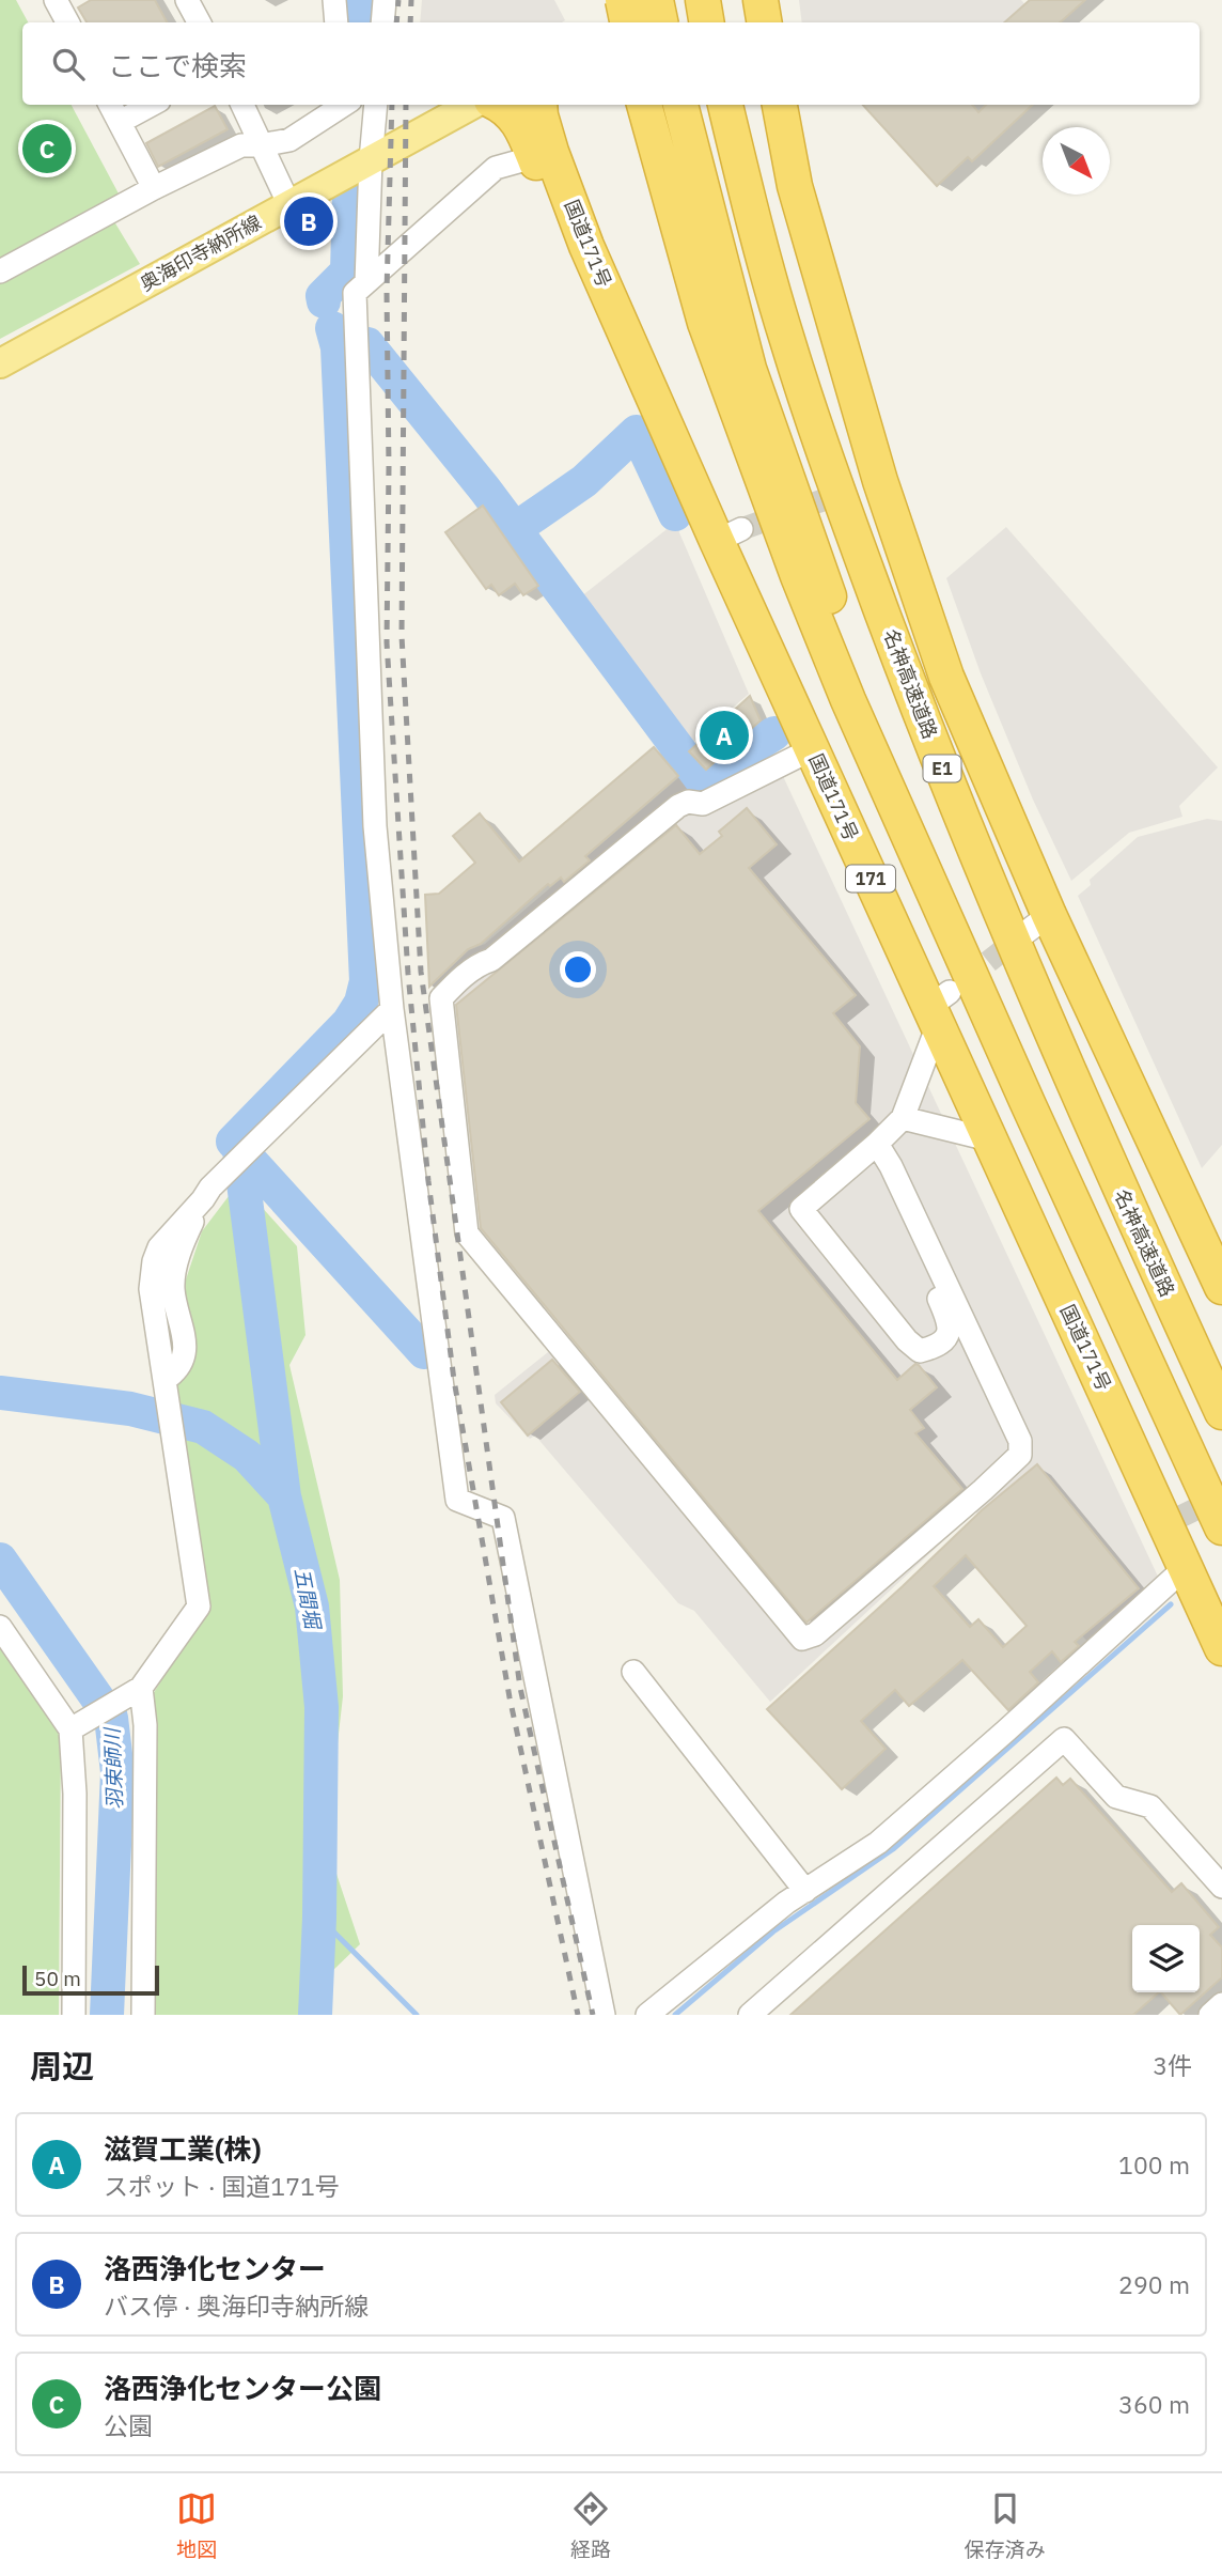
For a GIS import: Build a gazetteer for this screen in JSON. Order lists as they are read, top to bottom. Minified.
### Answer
{"streets":{"highway":["国道171号","名神高速道路","E1","171"],"main road":["奥海印寺納所線"]},"water":["五間堀","羽束師川"],"scale_bar":"50 m","north":"bottom right","page":{"search":"ここで検索","pins":["C","B","A"],"scale":"50 m","heading":["周辺","3件"],"list":[{"mark":"A","name":"滋賀工業(株)","note":"スポット · 国道171号","value":"100 m"},{"mark":"B","name":"洛西浄化センター","note":"バス停 · 奥海印寺納所線","value":"290 m"},{"mark":"C","name":"洛西浄化センター公園","note":"公園","value":"360 m"}],"nav":["地図","経路","保存済み"]}}
